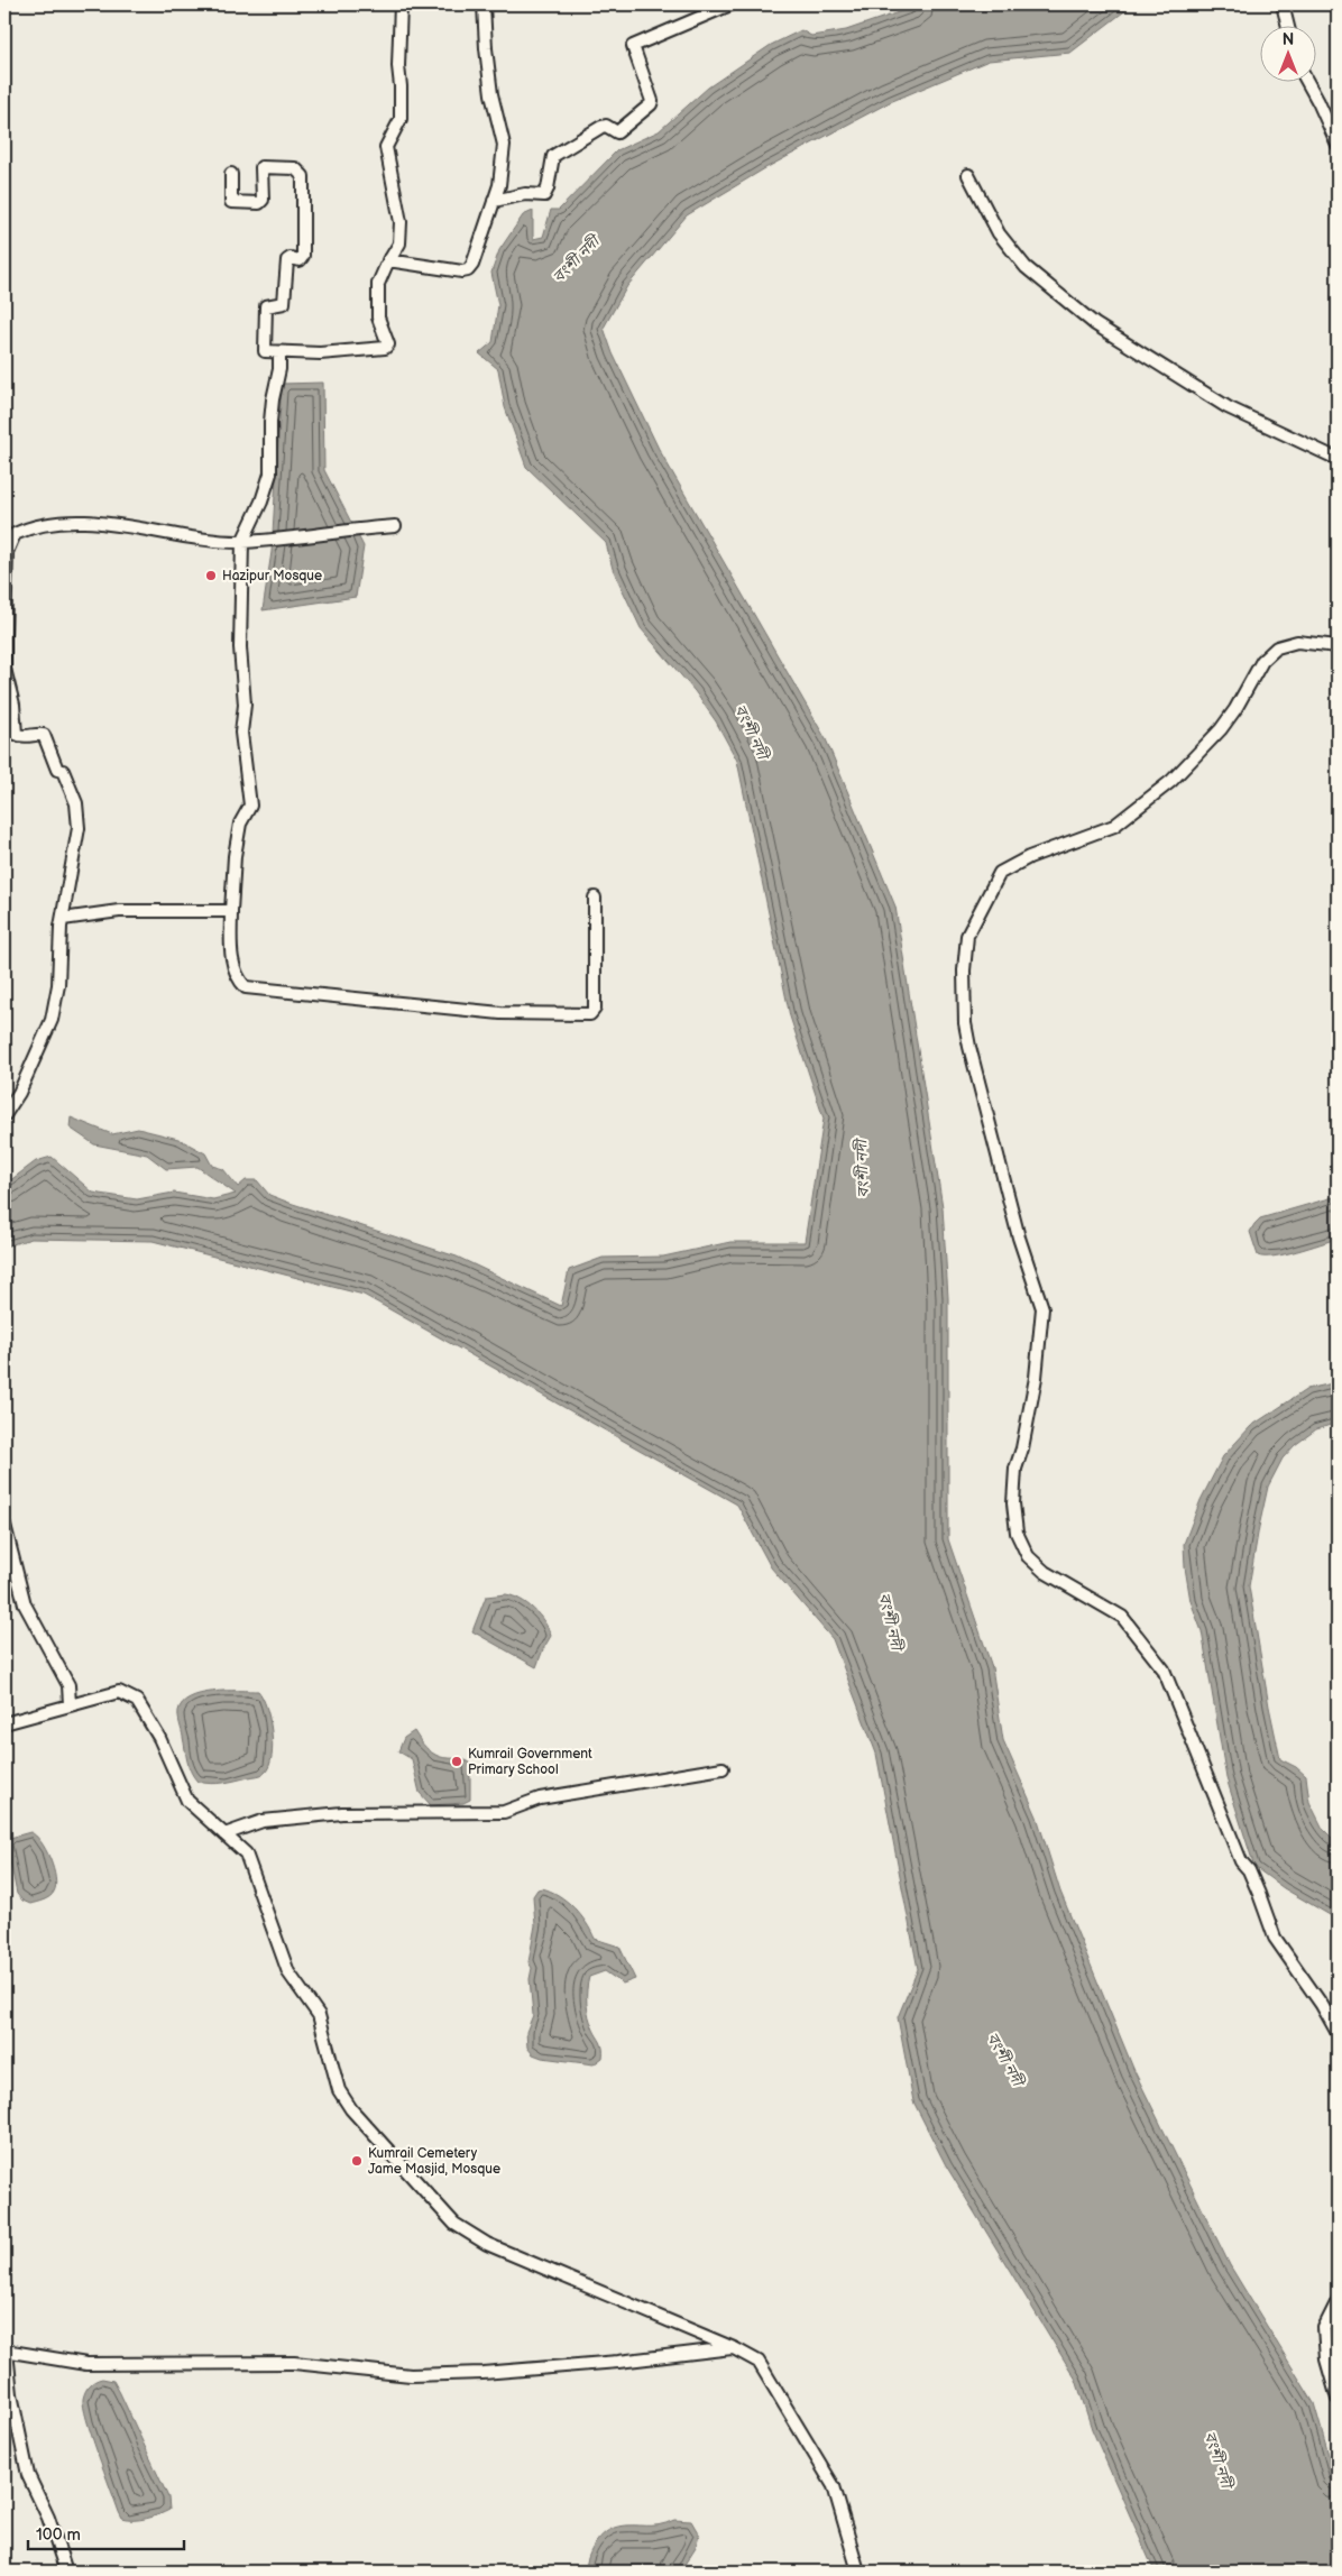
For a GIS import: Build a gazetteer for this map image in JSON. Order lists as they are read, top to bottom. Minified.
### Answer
{"water":["বংশী নদী"],"places":["Hazipur Mosque","Kumrail Government Primary School","Kumrail Cemetery Jame Masjid, Mosque"],"scale_bar":"100 m","north":"top"}
